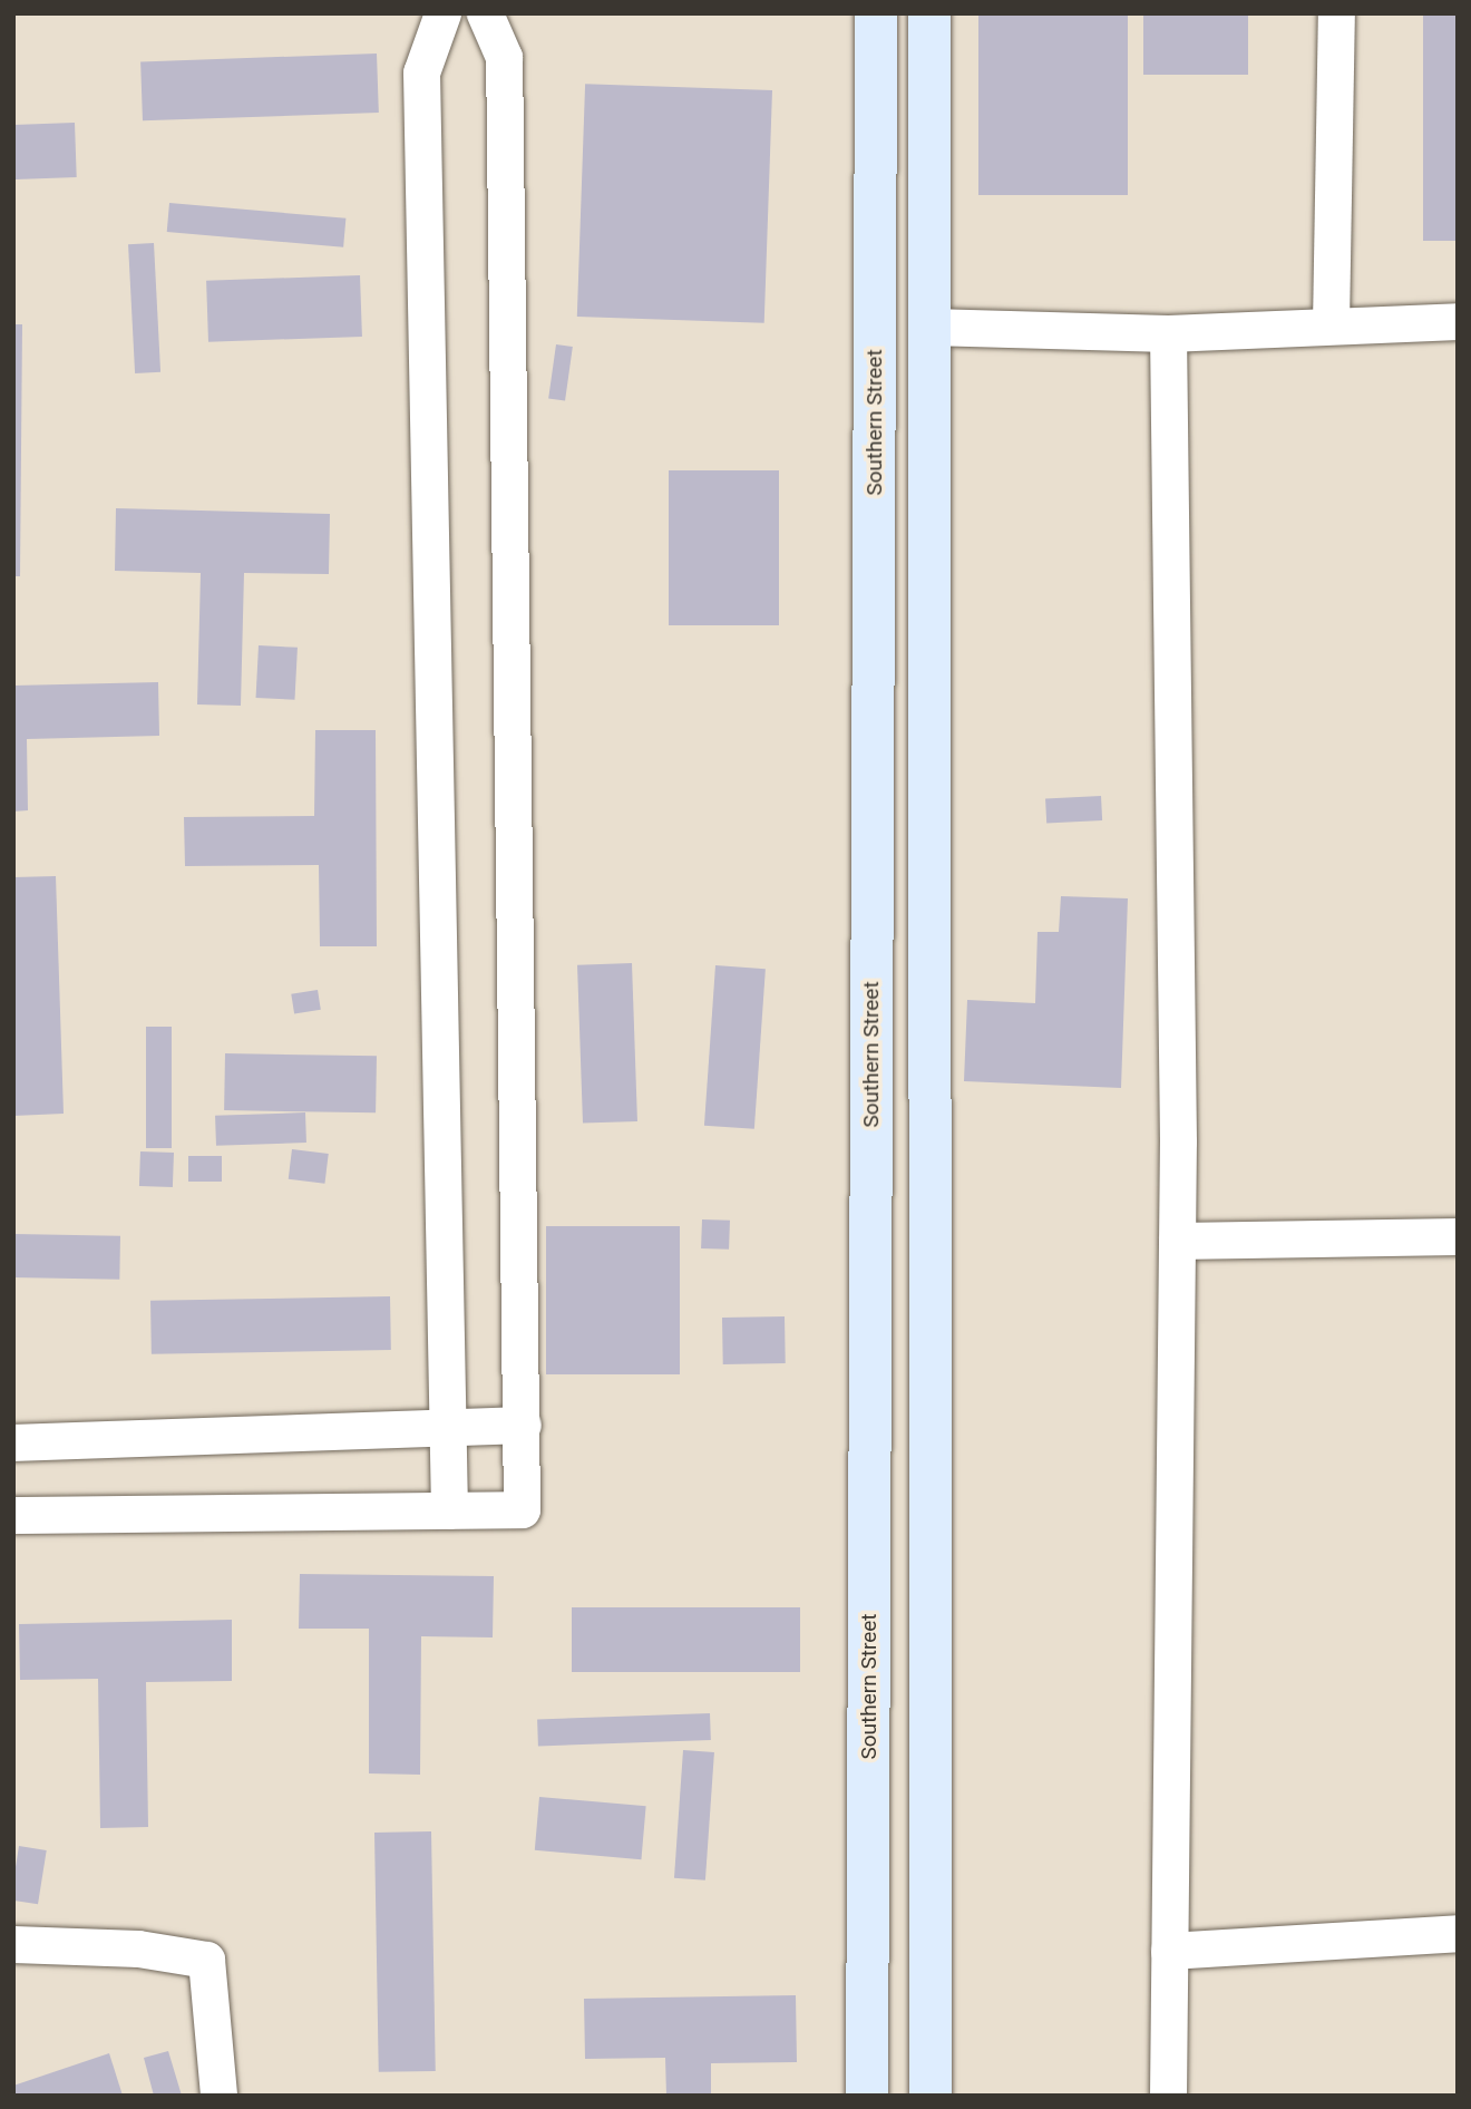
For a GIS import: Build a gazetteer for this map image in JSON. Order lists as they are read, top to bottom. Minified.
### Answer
{"streets":{"main road":["Southern Street"]}}
